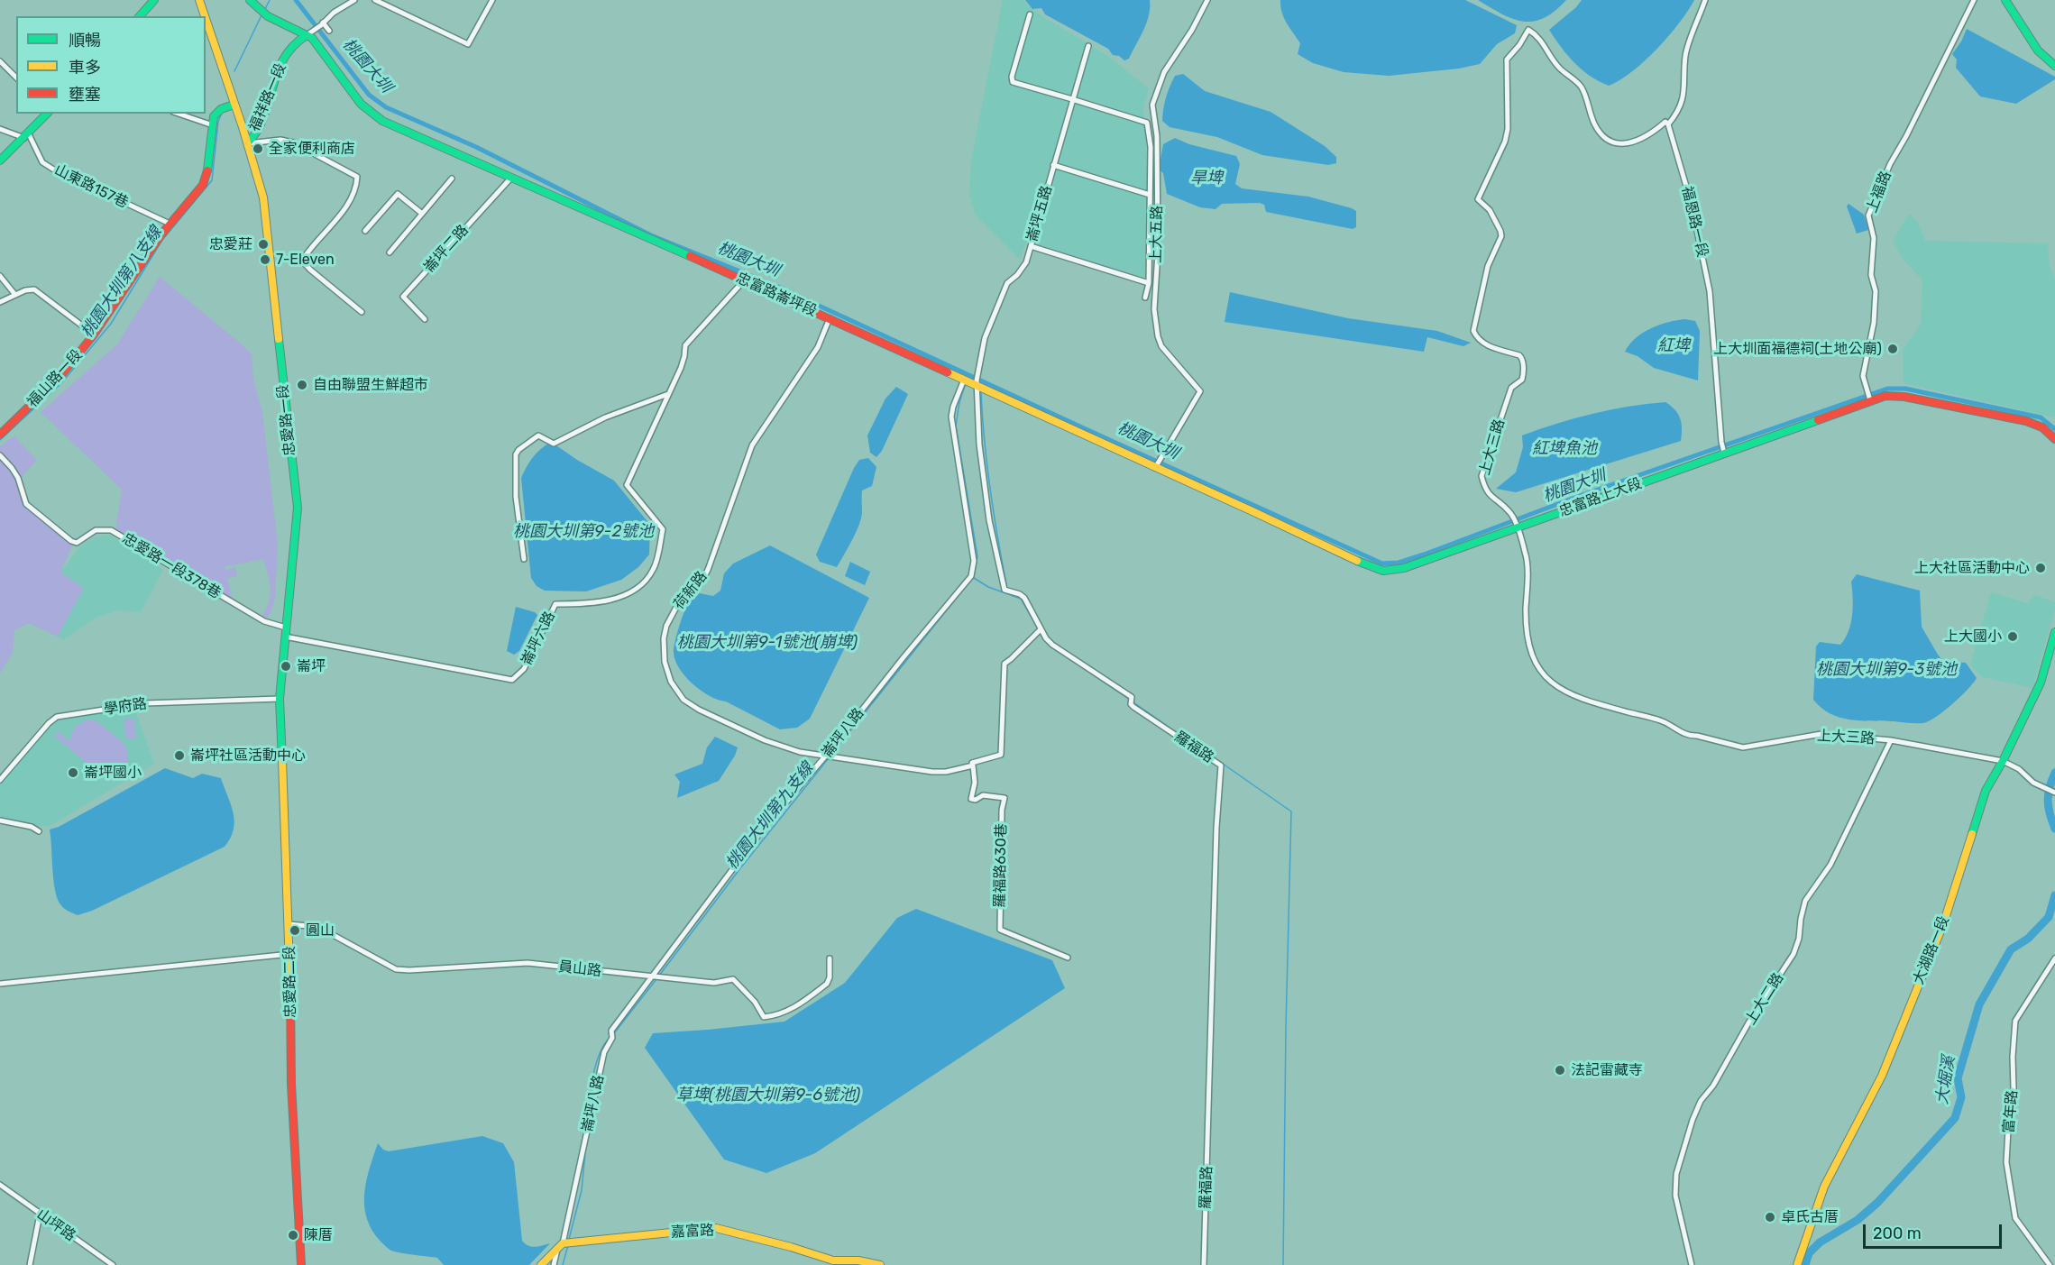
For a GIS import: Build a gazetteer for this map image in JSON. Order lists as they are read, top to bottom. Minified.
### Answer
{"streets":{"street":["福祥路一段","山東路157巷","上福路","崙坪五路","福恩路一段","上大五路","崙坪二路","忠富路崙坪段","福山路一段","忠愛路一段","上大三路","忠富路上大段","忠愛路一段378巷","荷新路","崙坪六路","學府路","崙坪八路","羅福路","羅福路630巷","大湖路一段","員山路","忠愛路二段","上大二路","富年路","山坪路","嘉富路"]},"crossings":[["福祥路一段","忠富路崙坪段"],["福祥路一段","忠愛路一段"],["山東路157巷","福山路一段"],["上福路","忠富路上大段"],["崙坪五路","忠富路崙坪段"],["崙坪五路","羅福路"],["福恩路一段","上大三路"],["福恩路一段","忠富路上大段"],["上大五路","忠富路崙坪段"],["上大五路","忠富路上大段"],["崙坪二路","忠富路崙坪段"],["忠富路崙坪段","忠富路上大段"],["忠富路崙坪段","荷新路"],["忠富路崙坪段","崙坪六路"],["忠富路崙坪段","崙坪八路"],["忠富路崙坪段","羅福路"],["忠愛路一段","忠愛路一段378巷"],["忠愛路一段","崙坪六路"],["忠愛路一段","學府路"],["忠愛路一段","忠愛路二段"],["上大三路","忠富路上大段"],["上大三路","大湖路一段"],["上大三路","上大二路"],["荷新路","崙坪八路"],["荷新路","羅福路"],["荷新路","羅福路630巷"],["學府路","忠愛路二段"],["崙坪八路","員山路"],["崙坪八路","嘉富路"],["員山路","忠愛路二段"]],"water":["桃園大圳","旱埤","桃園大圳第八支線","紅埤","紅埤魚池","桃園大圳第9-2號池","桃園大圳第9-1號池(崩埤)","桃園大圳第9-3號池","桃園大圳第九支線","大堀溪","草埤(桃園大圳第9-6號池)"],"places":["全家便利商店","忠愛莊","7-Eleven","上大圳面福德祠(土地公廟)","自由聯盟生鮮超市","上大社區活動中心","上大國小","崙坪","崙坪社區活動中心","崙坪國小","圓山","法記雷藏寺","卓氏古厝","陳厝"],"legend":["順暢","車多","壅塞"],"scale_bar":"200 m"}
